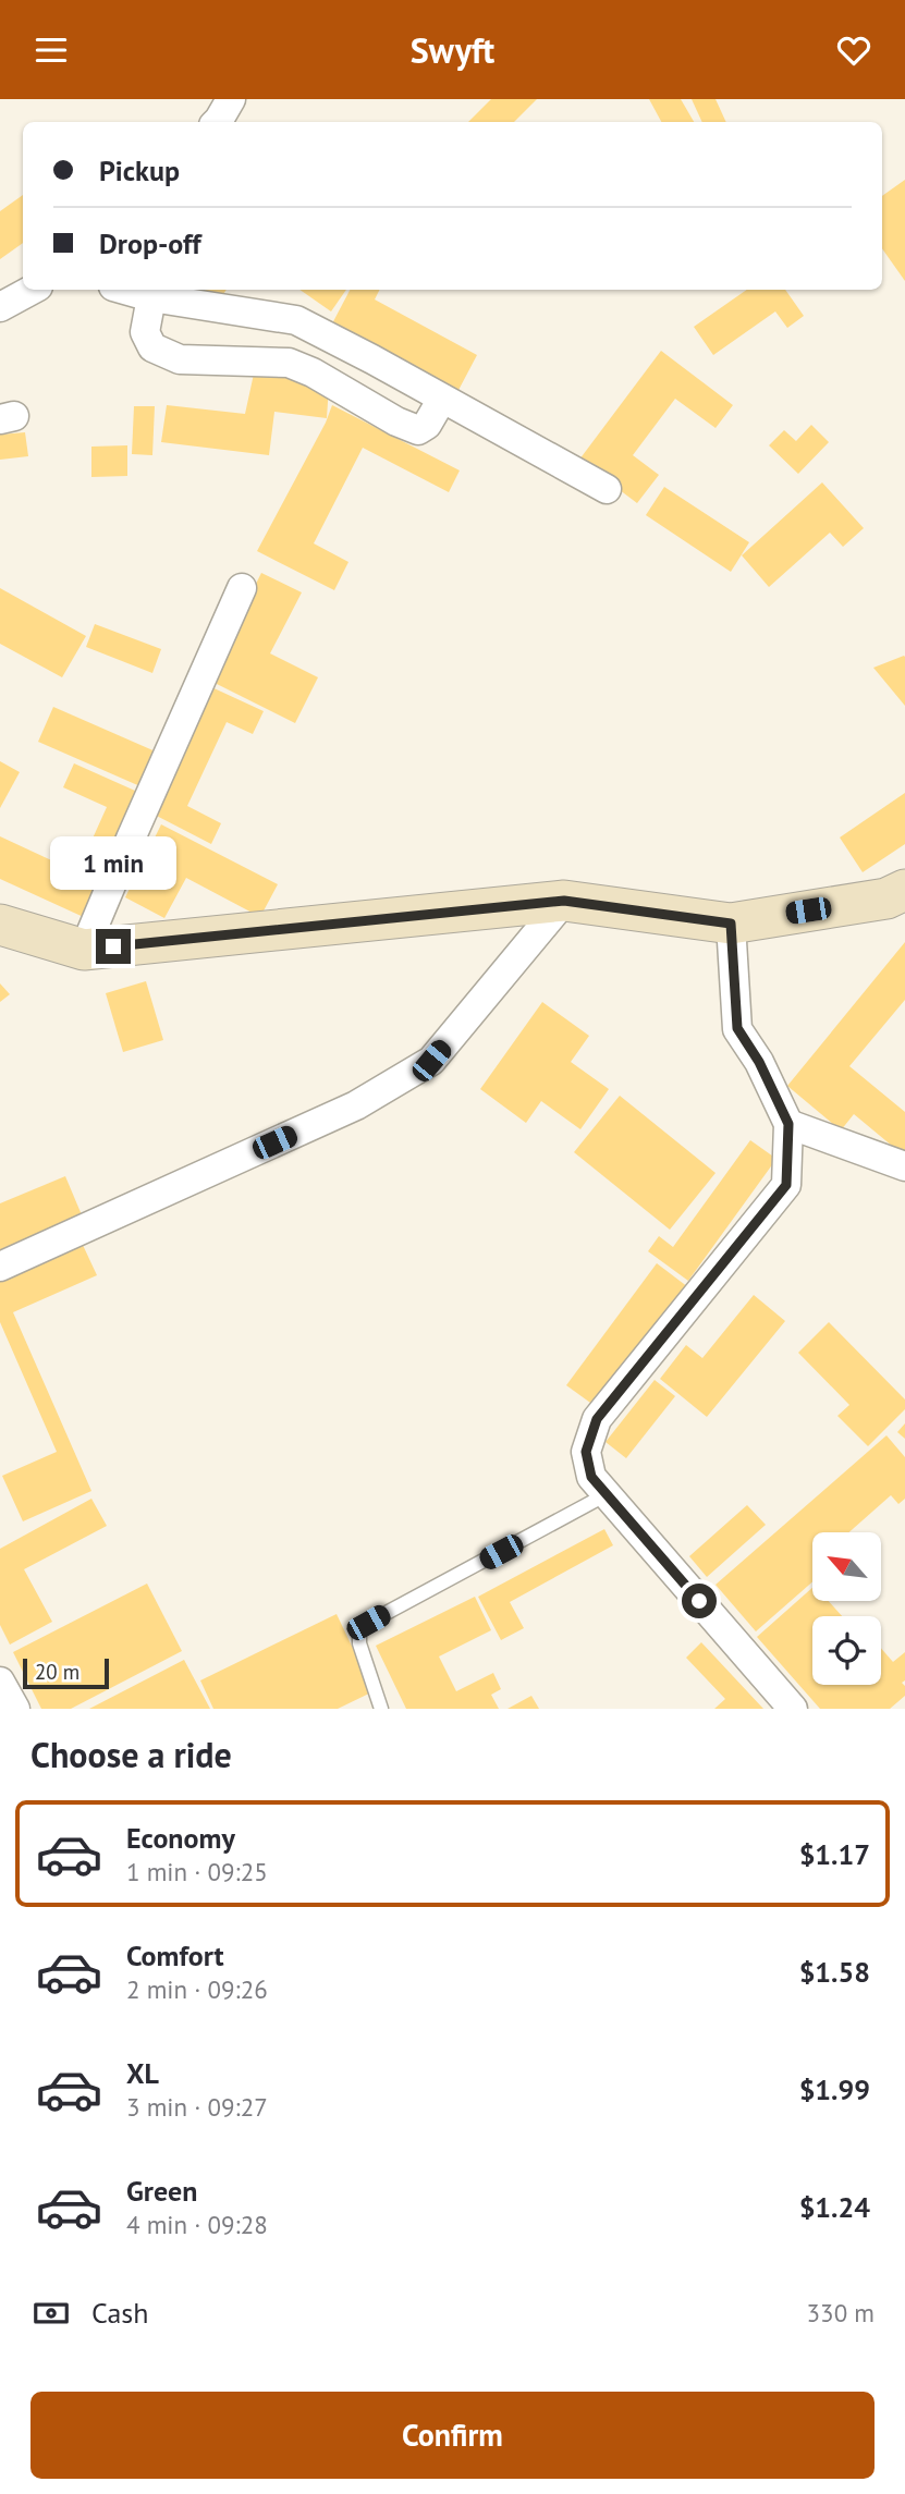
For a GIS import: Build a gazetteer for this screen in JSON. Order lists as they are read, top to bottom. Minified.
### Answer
{"scale_bar":"20 m","north":"top left","page":{"header":"Swyft","banner":["Pickup","Drop-off"],"bubble":"1 min","scale":"20 m","heading":"Choose a ride","list":[{"name":"Economy","note":"1 min · 09:25","value":"$1.17"},{"name":"Comfort","note":"2 min · 09:26","value":"$1.58"},{"name":"XL","note":"3 min · 09:27","value":"$1.99"},{"name":"Green","note":"4 min · 09:28","value":"$1.24"}],"pay":["Cash","330 m"],"buttons":"Confirm"}}
